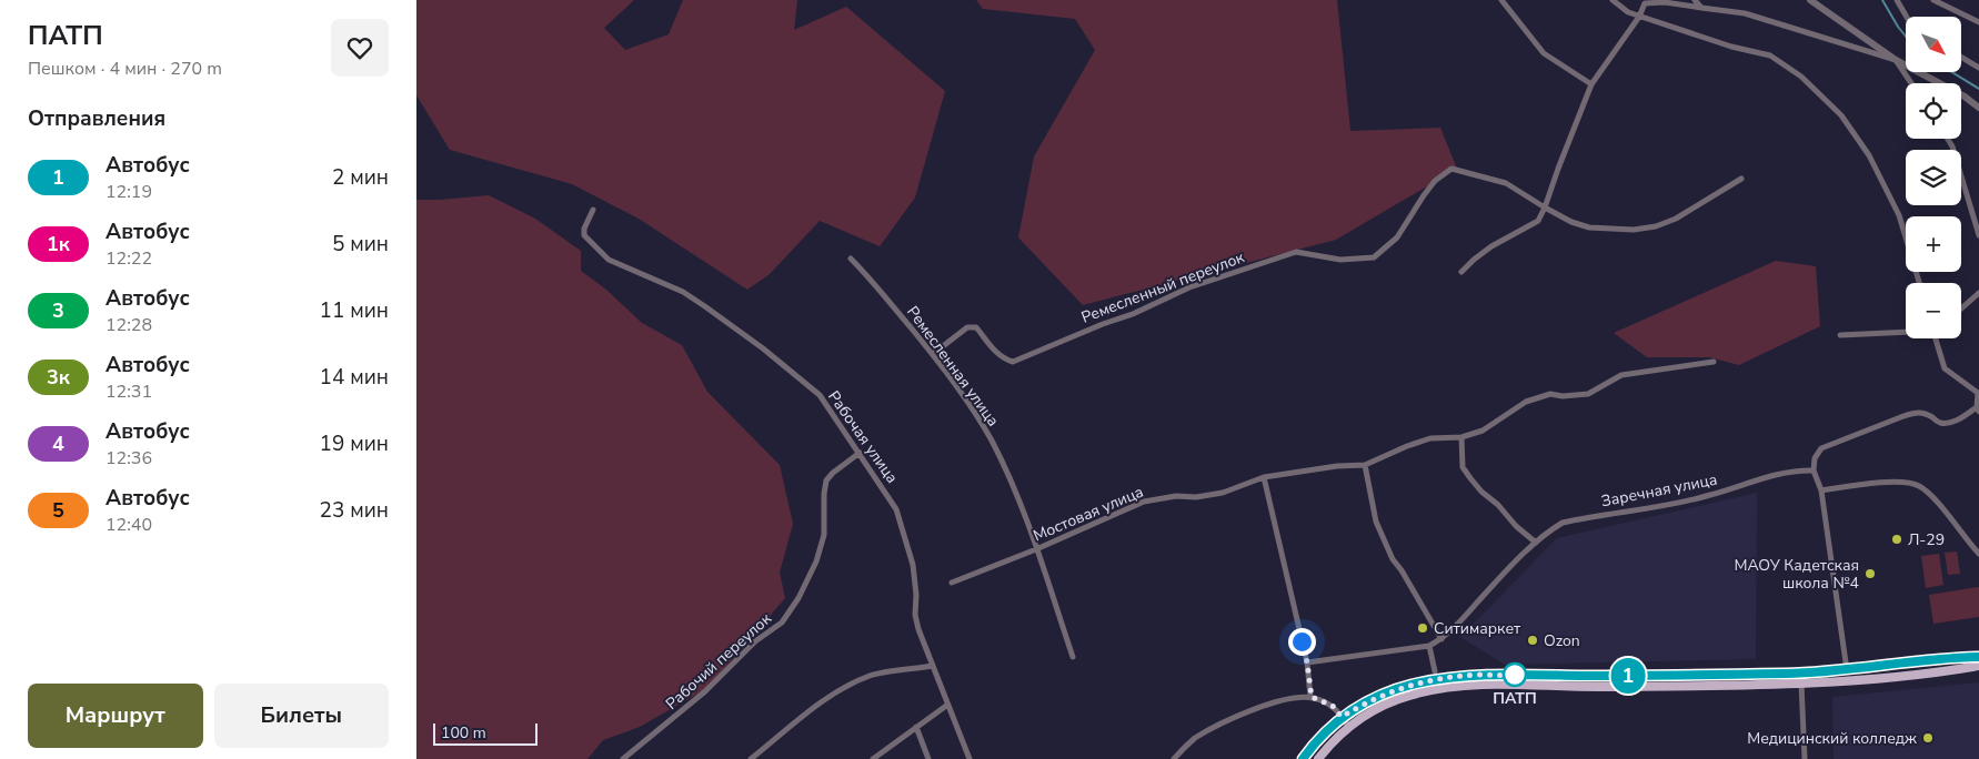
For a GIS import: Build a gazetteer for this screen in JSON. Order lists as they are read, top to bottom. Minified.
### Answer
{"streets":{"street":["Ремесленный переулок","Ремесленная улица","Рабочая улица","Заречная улица","Мостовая улица","Рабочий переулок"]},"crossings":[["Ремесленный переулок","Ремесленная улица"],["Ремесленная улица","Мостовая улица"],["Рабочая улица","Рабочий переулок"]],"places":["Л-29","МАОУ Кадетская школа №4","Ситимаркет","Ozon","ПАТП","Медицинский колледж"],"lines":["bus line 1"],"scale_bar":"100 m","north":"bottom right","page":{"heading":[["ПАТП","Пешком · 4 мин · 270 m"],"Отправления"],"on_map":"1","map_buttons":["+","−"],"list":[{"mark":"1","name":"Автобус","note":"12:19","value":"2 мин"},{"mark":"1к","name":"Автобус","note":"12:22","value":"5 мин"},{"mark":"3","name":"Автобус","note":"12:28","value":"11 мин"},{"mark":"3к","name":"Автобус","note":"12:31","value":"14 мин"},{"mark":"4","name":"Автобус","note":"12:36","value":"19 мин"},{"mark":"5","name":"Автобус","note":"12:40","value":"23 мин"}],"buttons":["Маршрут","Билеты"],"scale":"100 m"}}
